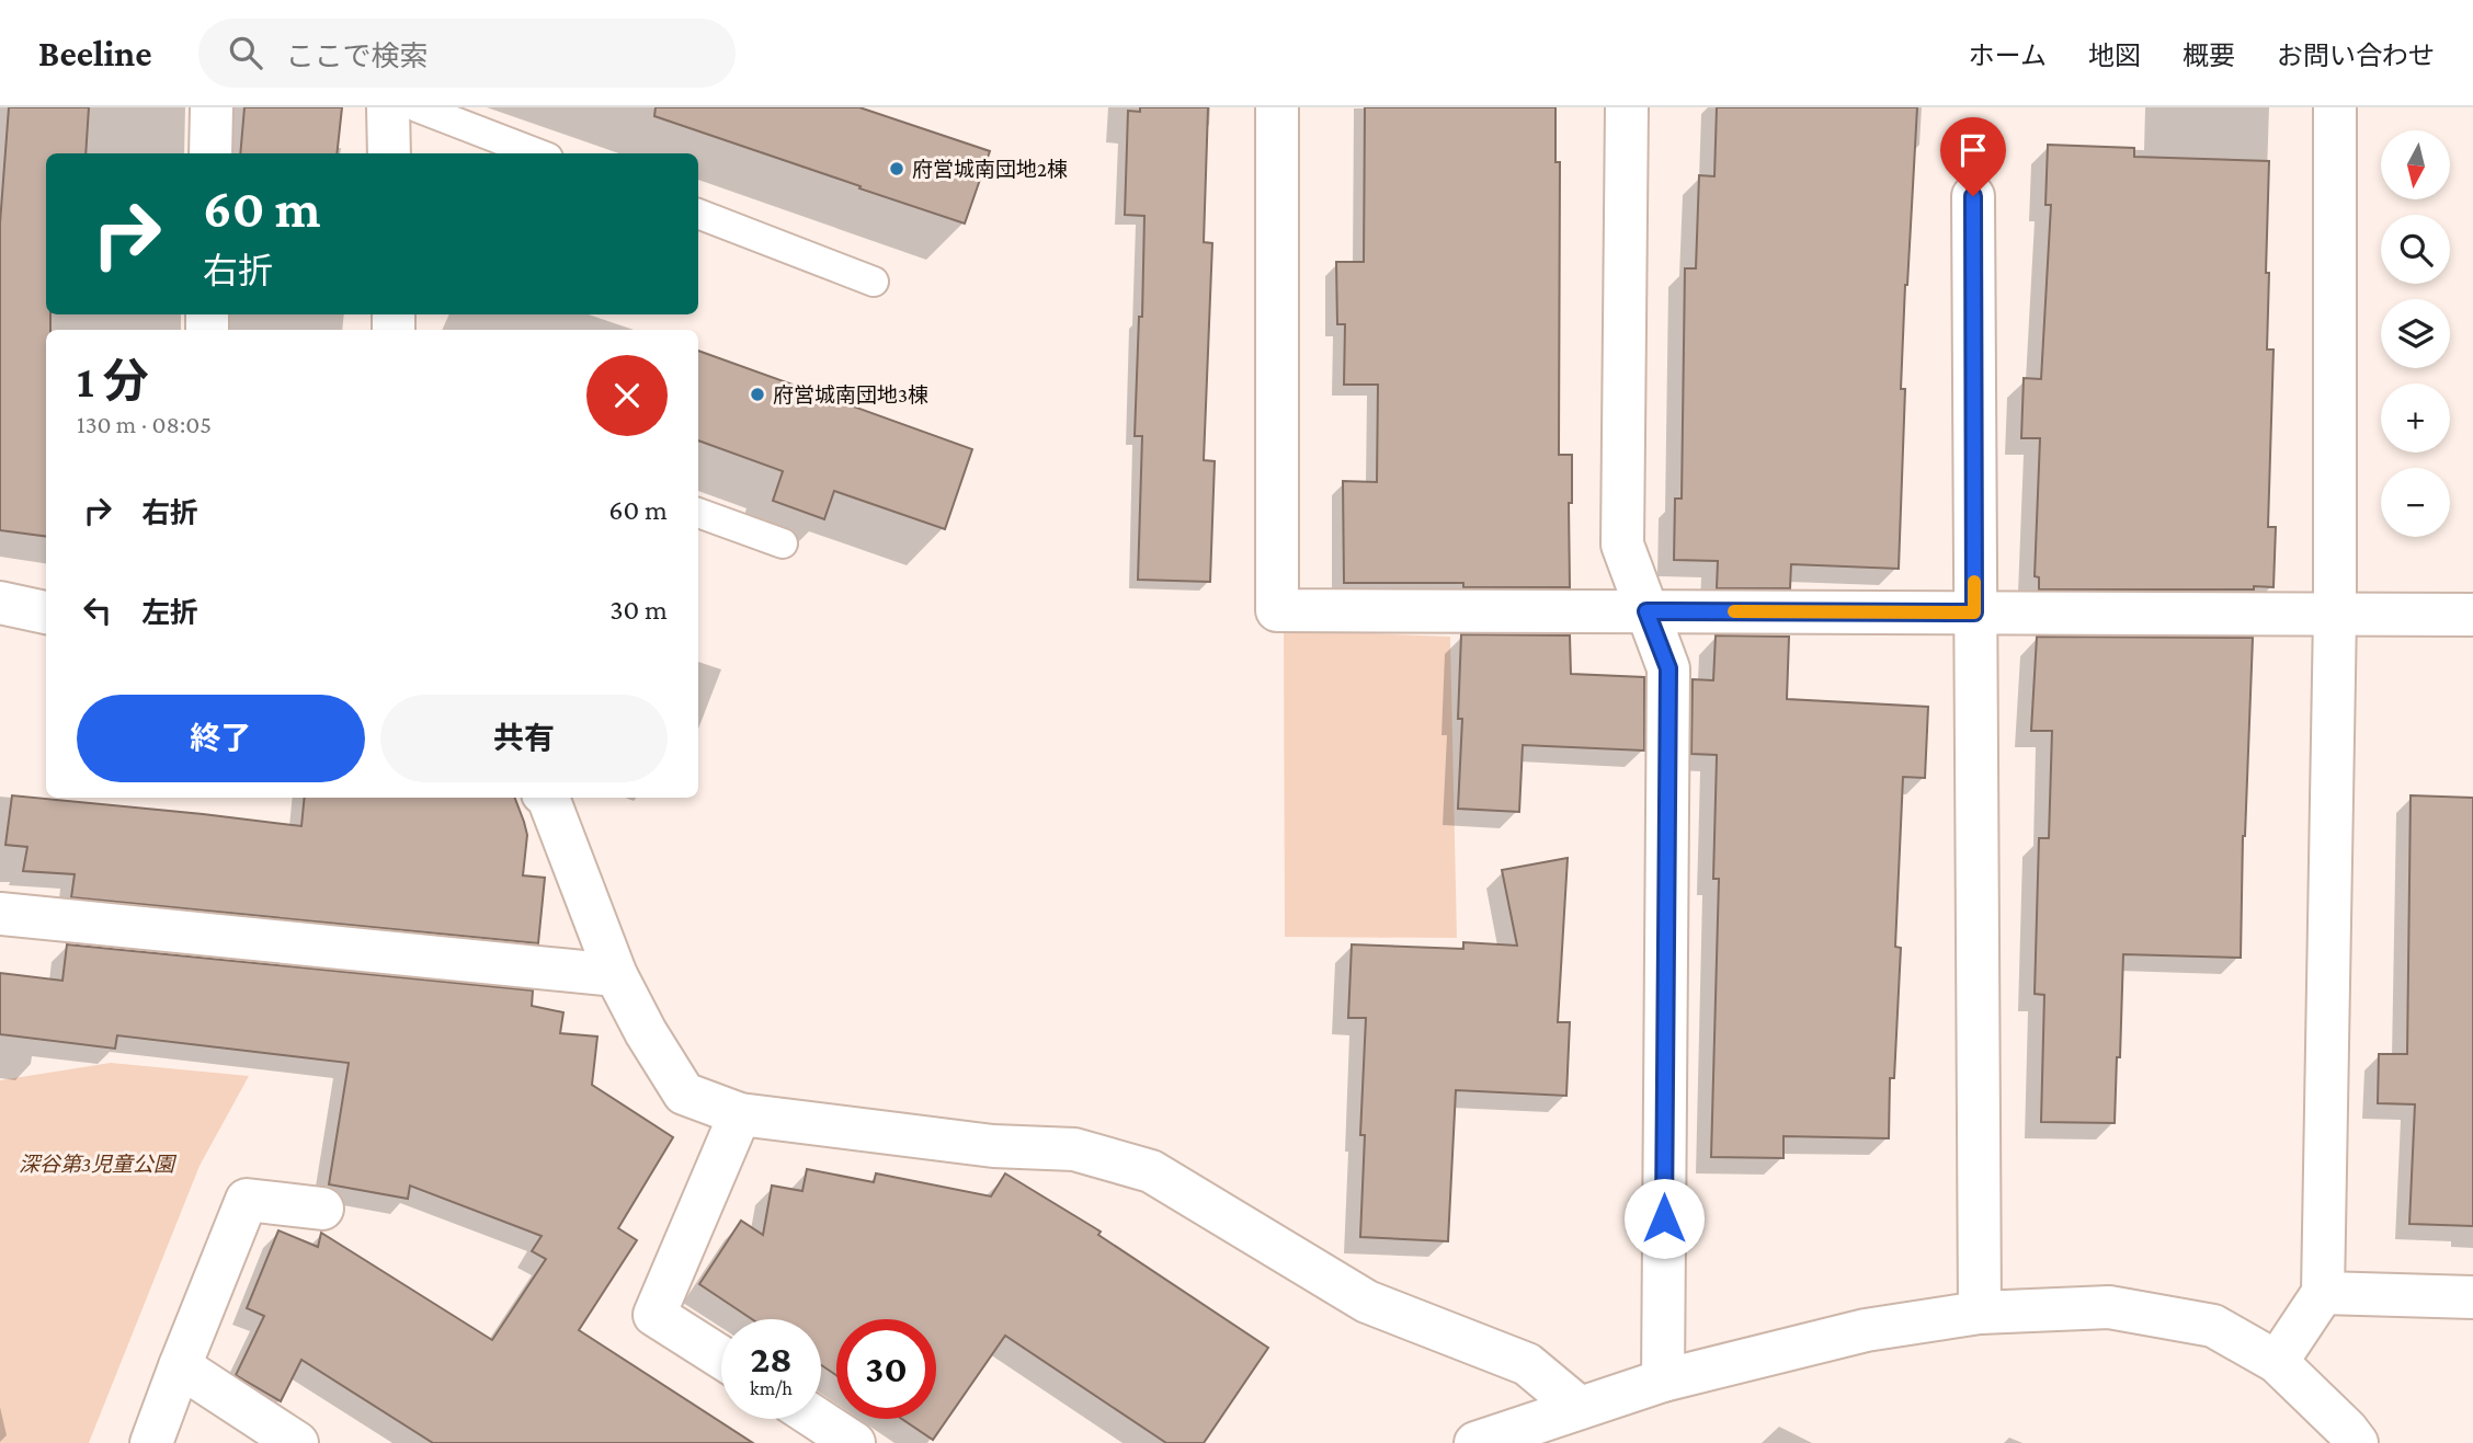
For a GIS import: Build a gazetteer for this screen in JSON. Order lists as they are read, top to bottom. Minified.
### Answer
{"parks":["深谷第3児童公園"],"places":["府営城南団地2棟","府営城南団地3棟"],"north":"bottom","page":{"header":"Beeline","search":"ここで検索","nav":["ホーム","地図","概要","お問い合わせ"],"map_buttons":["+","−"],"turn":["60 m","右折"],"heading":["1 分","130 m · 08:05"],"list":[{"name":"右折","value":"60 m"},{"name":"左折","value":"30 m"}],"buttons":["終了","共有"],"speed":"28 km/h","limit":"30"}}
